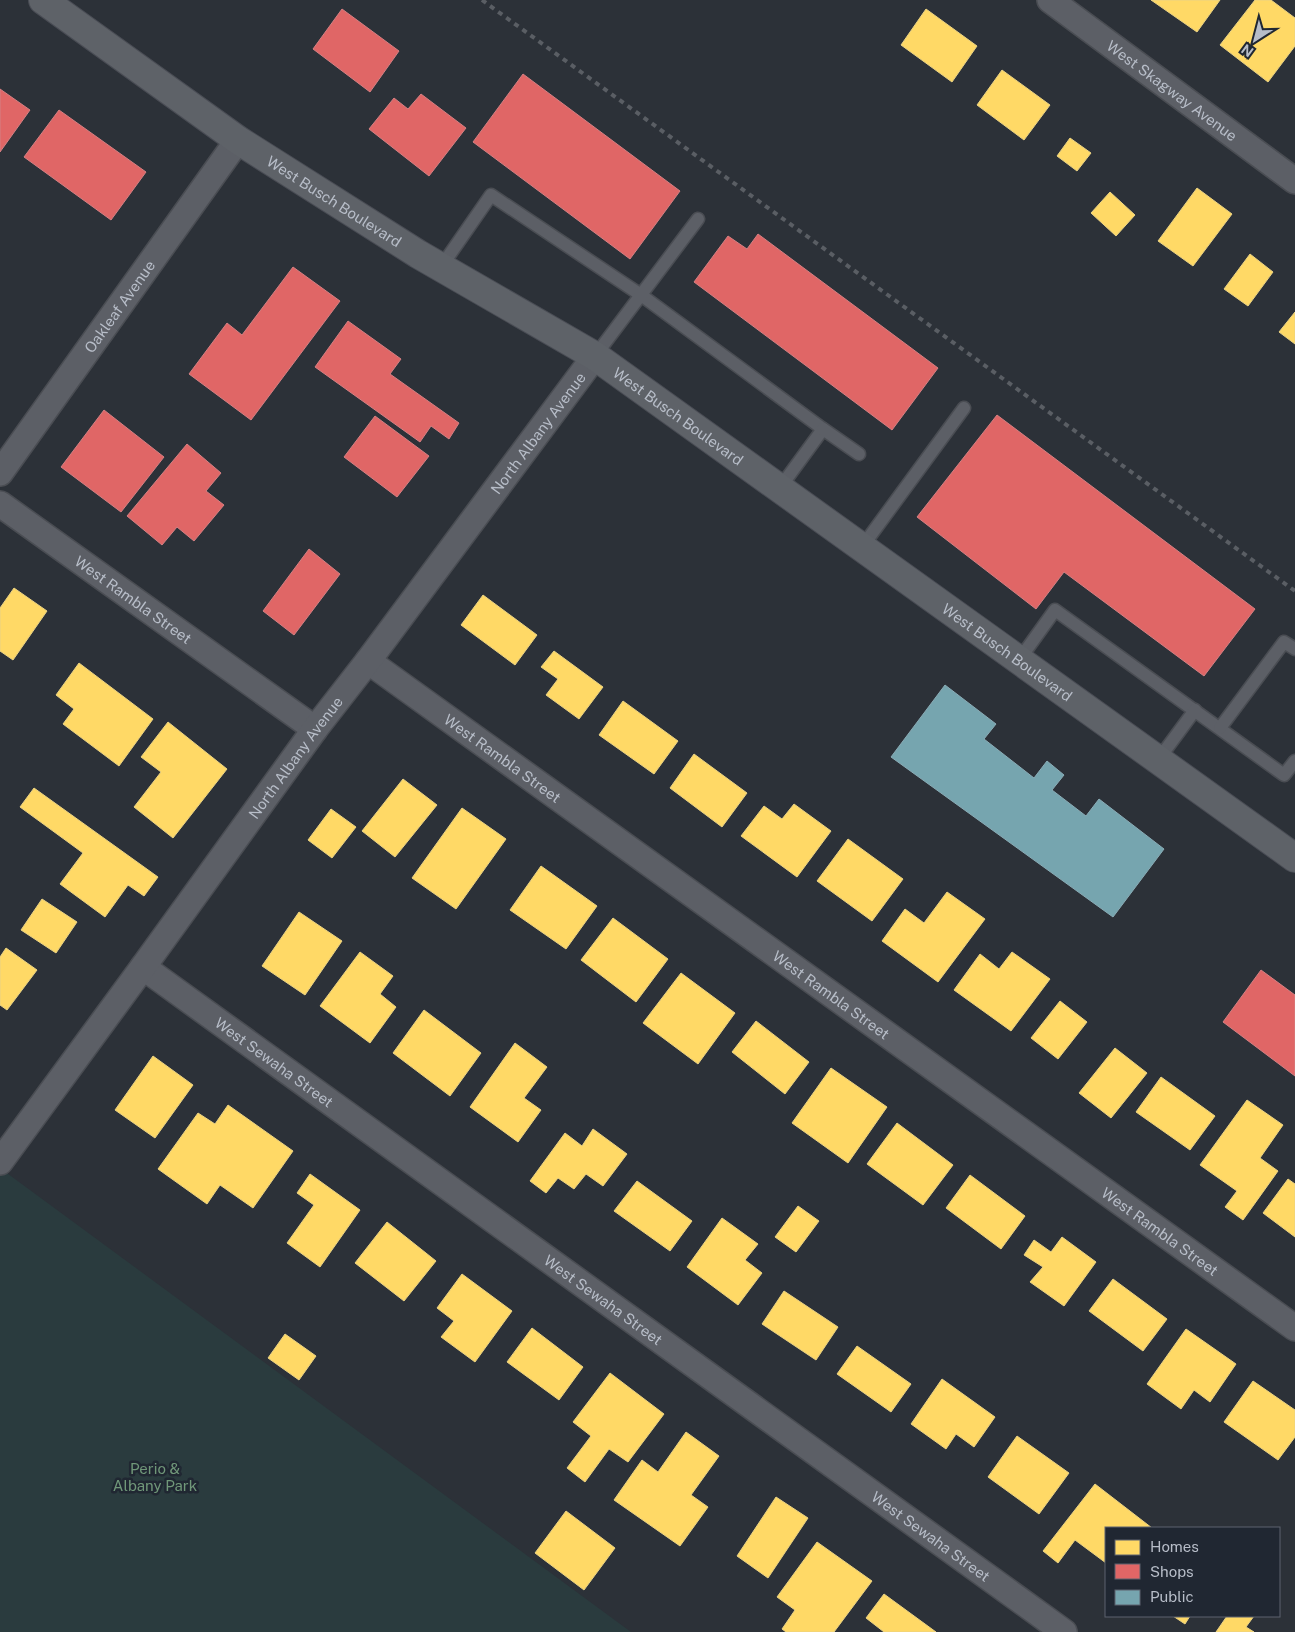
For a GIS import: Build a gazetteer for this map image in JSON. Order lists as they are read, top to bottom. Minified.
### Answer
{"streets":{"main road":["West Busch Boulevard"],"street":["West Skagway Avenue","Oakleaf Avenue","North Albany Avenue","West Rambla Street","West Sewaha Street"]},"crossings":[["West Busch Boulevard","Oakleaf Avenue"],["West Busch Boulevard","North Albany Avenue"],["North Albany Avenue","West Rambla Street"],["North Albany Avenue","West Sewaha Street"]],"parks":["Perio & Albany Park"],"legend":["Homes","Shops","Public"],"north":"bottom left"}
